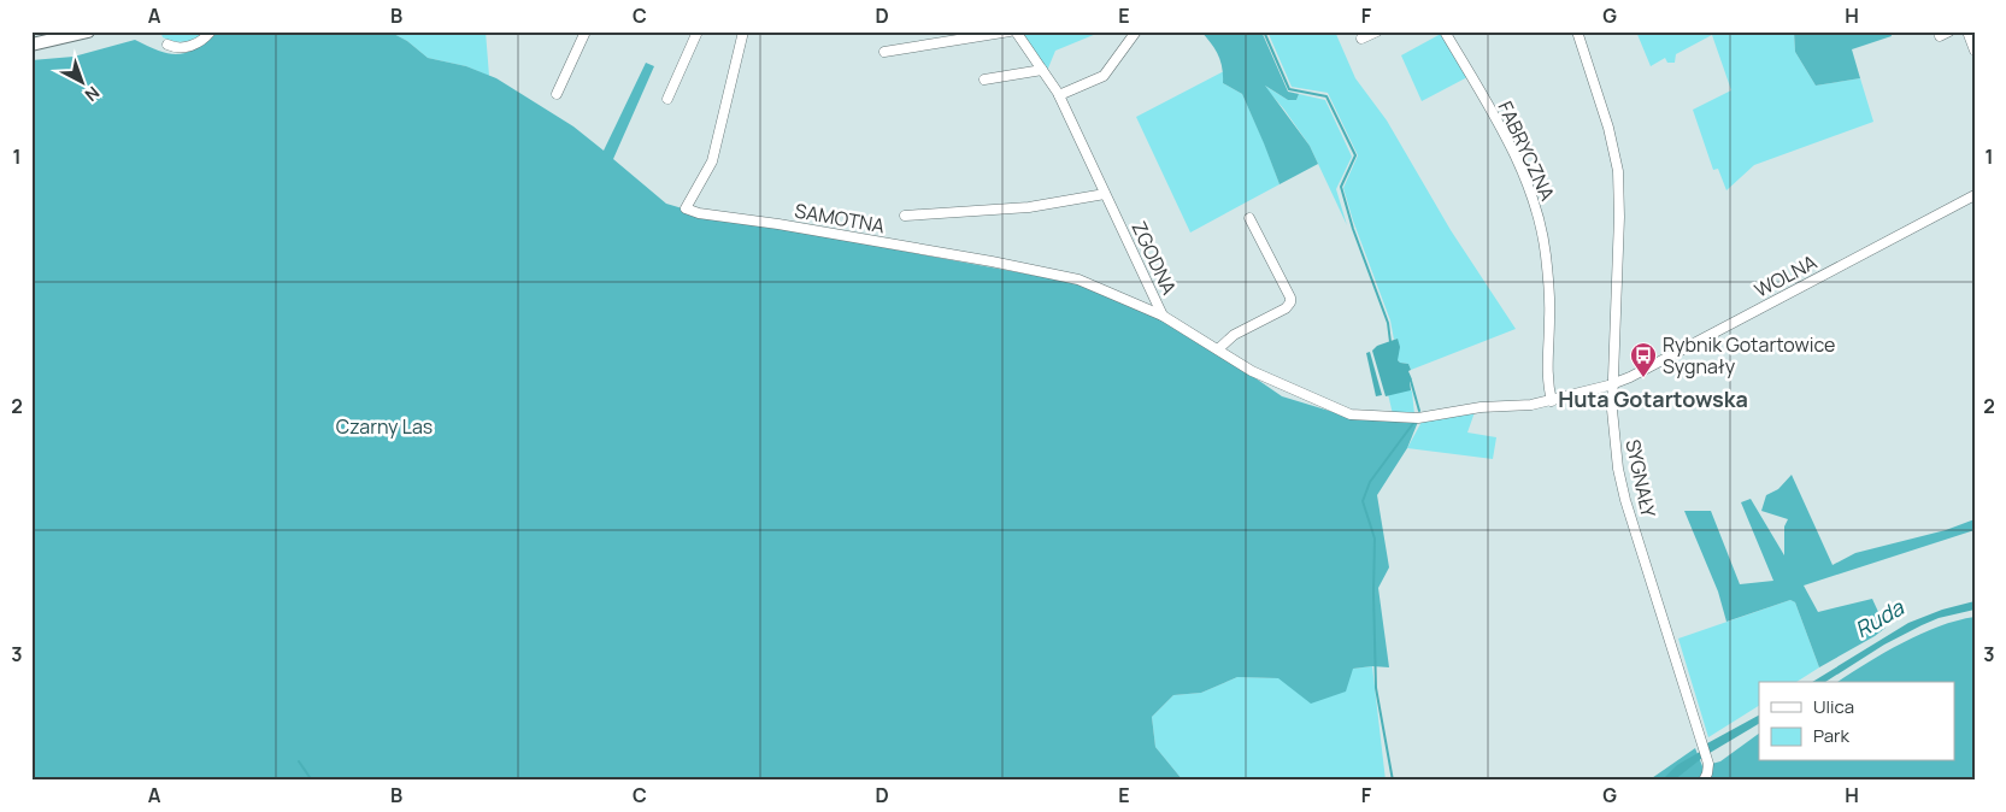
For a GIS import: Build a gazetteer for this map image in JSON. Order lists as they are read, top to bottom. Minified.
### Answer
{"streets":{"street":["FABRYCZNA","SAMOTNA","ZGODNA","WOLNA","SYGNAŁY"]},"crossings":[["FABRYCZNA","ZGODNA"],["SAMOTNA","ZGODNA"],["WOLNA","SYGNAŁY"]],"districts":["Huta Gotartowska"],"water":["Ruda"],"parks":["Czarny Las"],"places":{"bus stop":["Rybnik Gotartowice Sygnały"]},"legend":["Ulica","Park"],"north":"bottom right","grid":{"columns":["A","B","C","D","E","F","G","H"],"rows":["1","2","3"]}}
